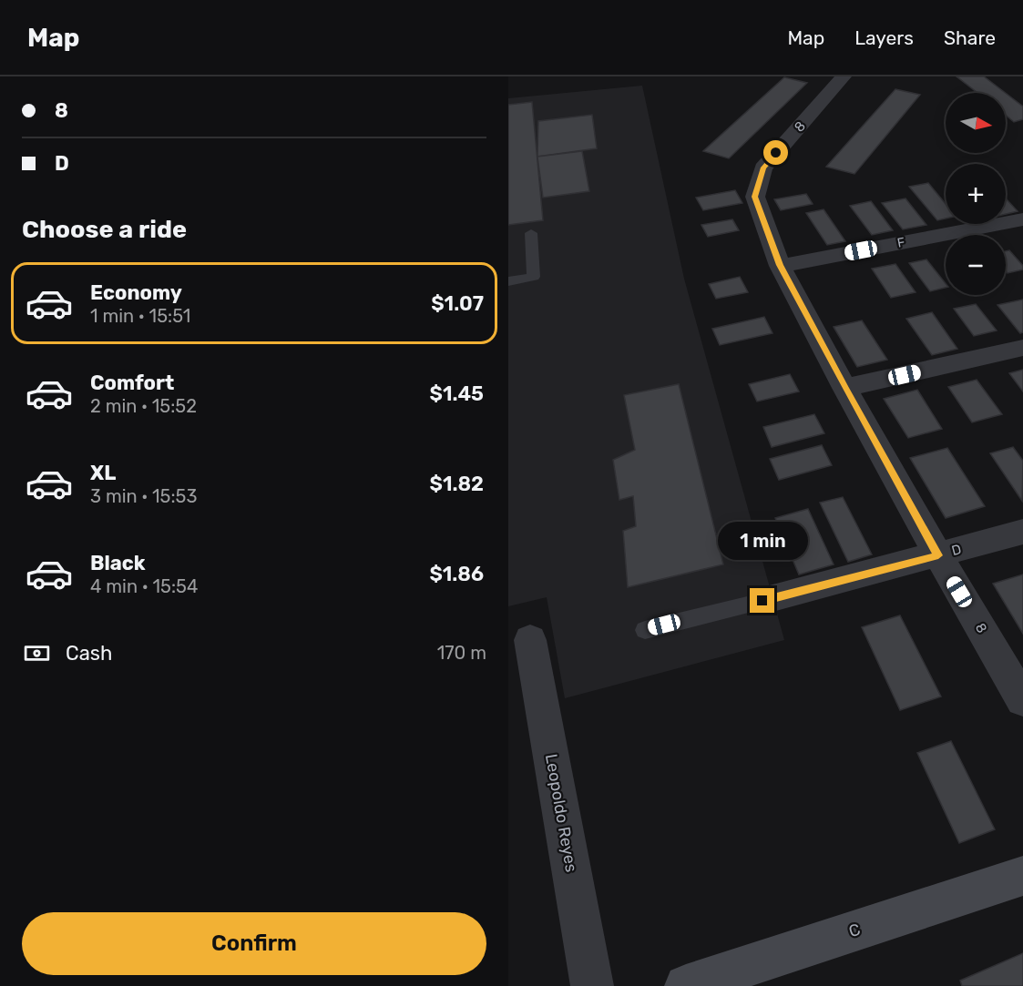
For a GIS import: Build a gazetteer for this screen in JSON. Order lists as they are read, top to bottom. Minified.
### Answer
{"streets":{"street":["8","F","D","Leopoldo Reyes","C"]},"crossings":[["8","F"],["8","D"]],"north":"right","page":{"header":"Map","nav":["Map","Layers","Share"],"banner":["8","D"],"map_buttons":["+","−"],"heading":"Choose a ride","list":[{"name":"Economy","note":"1 min · 15:51","value":"$1.07"},{"name":"Comfort","note":"2 min · 15:52","value":"$1.45"},{"name":"XL","note":"3 min · 15:53","value":"$1.82"},{"name":"Black","note":"4 min · 15:54","value":"$1.86"}],"bubble":"1 min","pay":["Cash","170 m"],"buttons":"Confirm"}}
